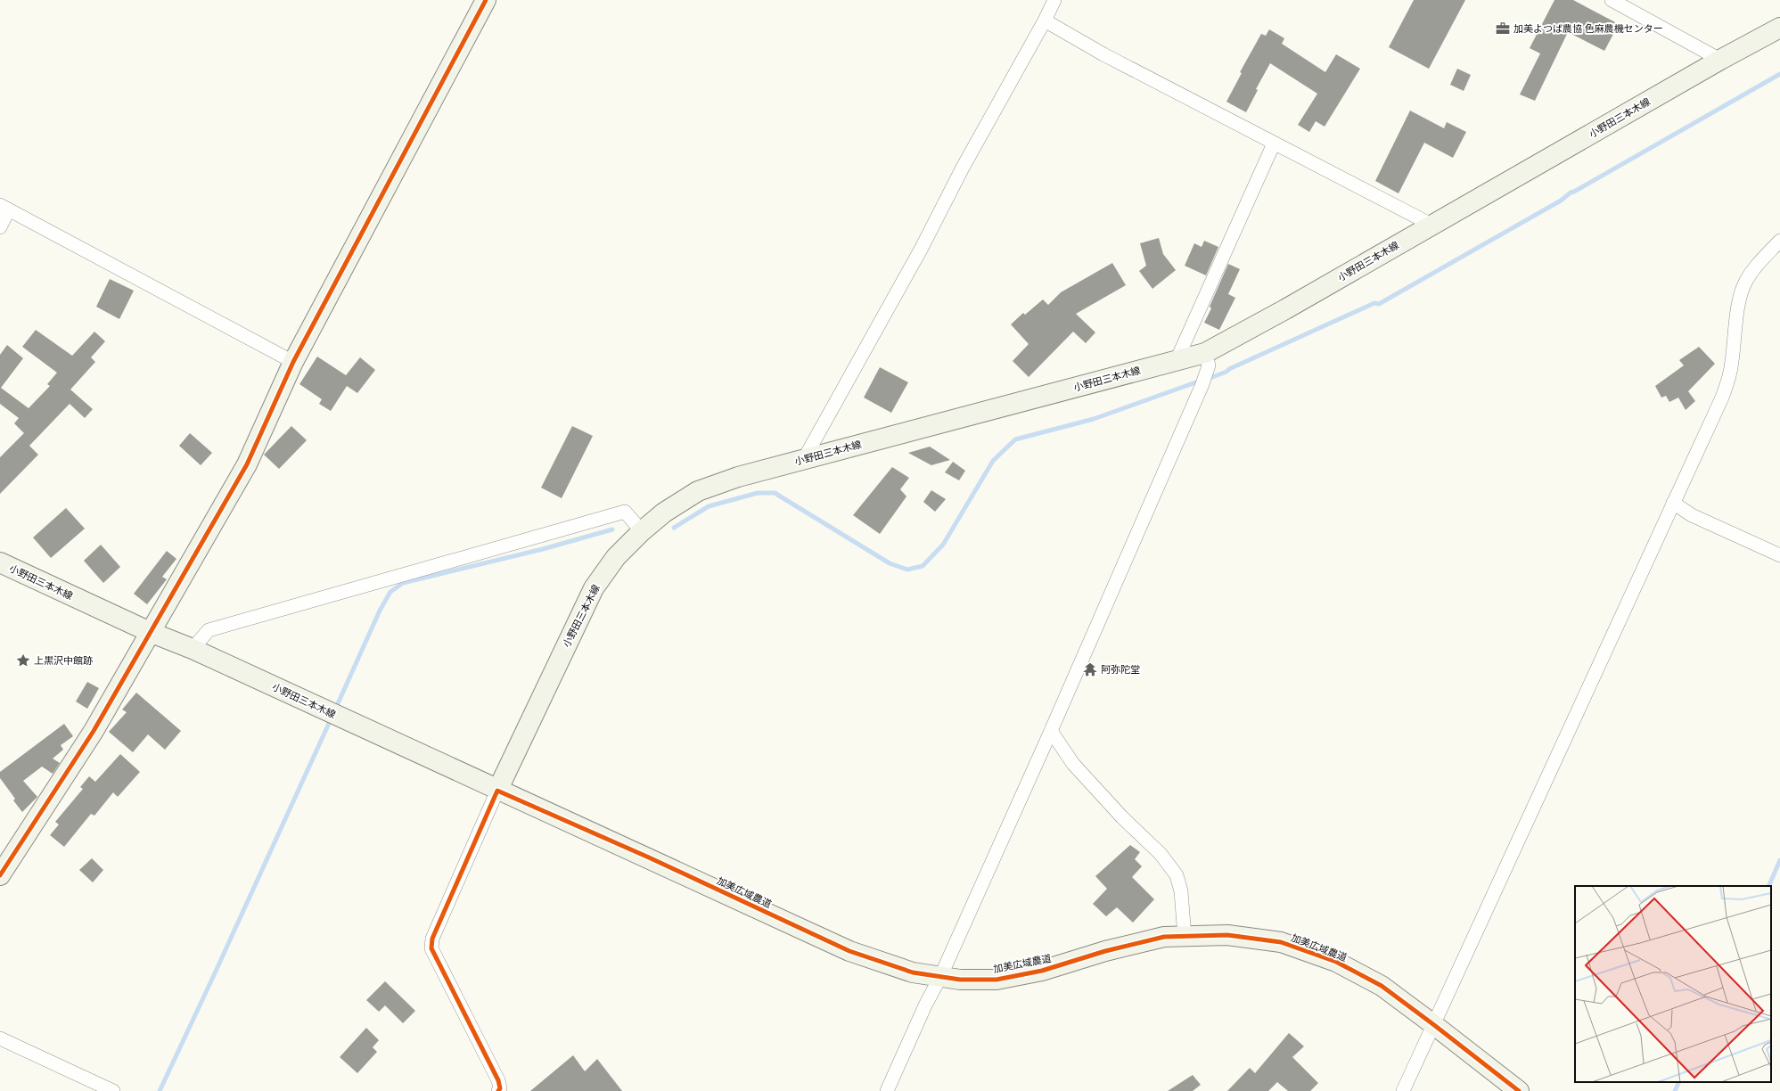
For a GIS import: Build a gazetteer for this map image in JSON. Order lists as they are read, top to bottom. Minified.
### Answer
{"streets":{"street":["小野田三本木線","加美広域農道"]},"crossings":[["小野田三本木線","加美広域農道"]],"places":{"office":["加美よつば農協 色麻農機センター"],"place":["上黒沢中館跡"],"temple":["阿弥陀堂"]}}
